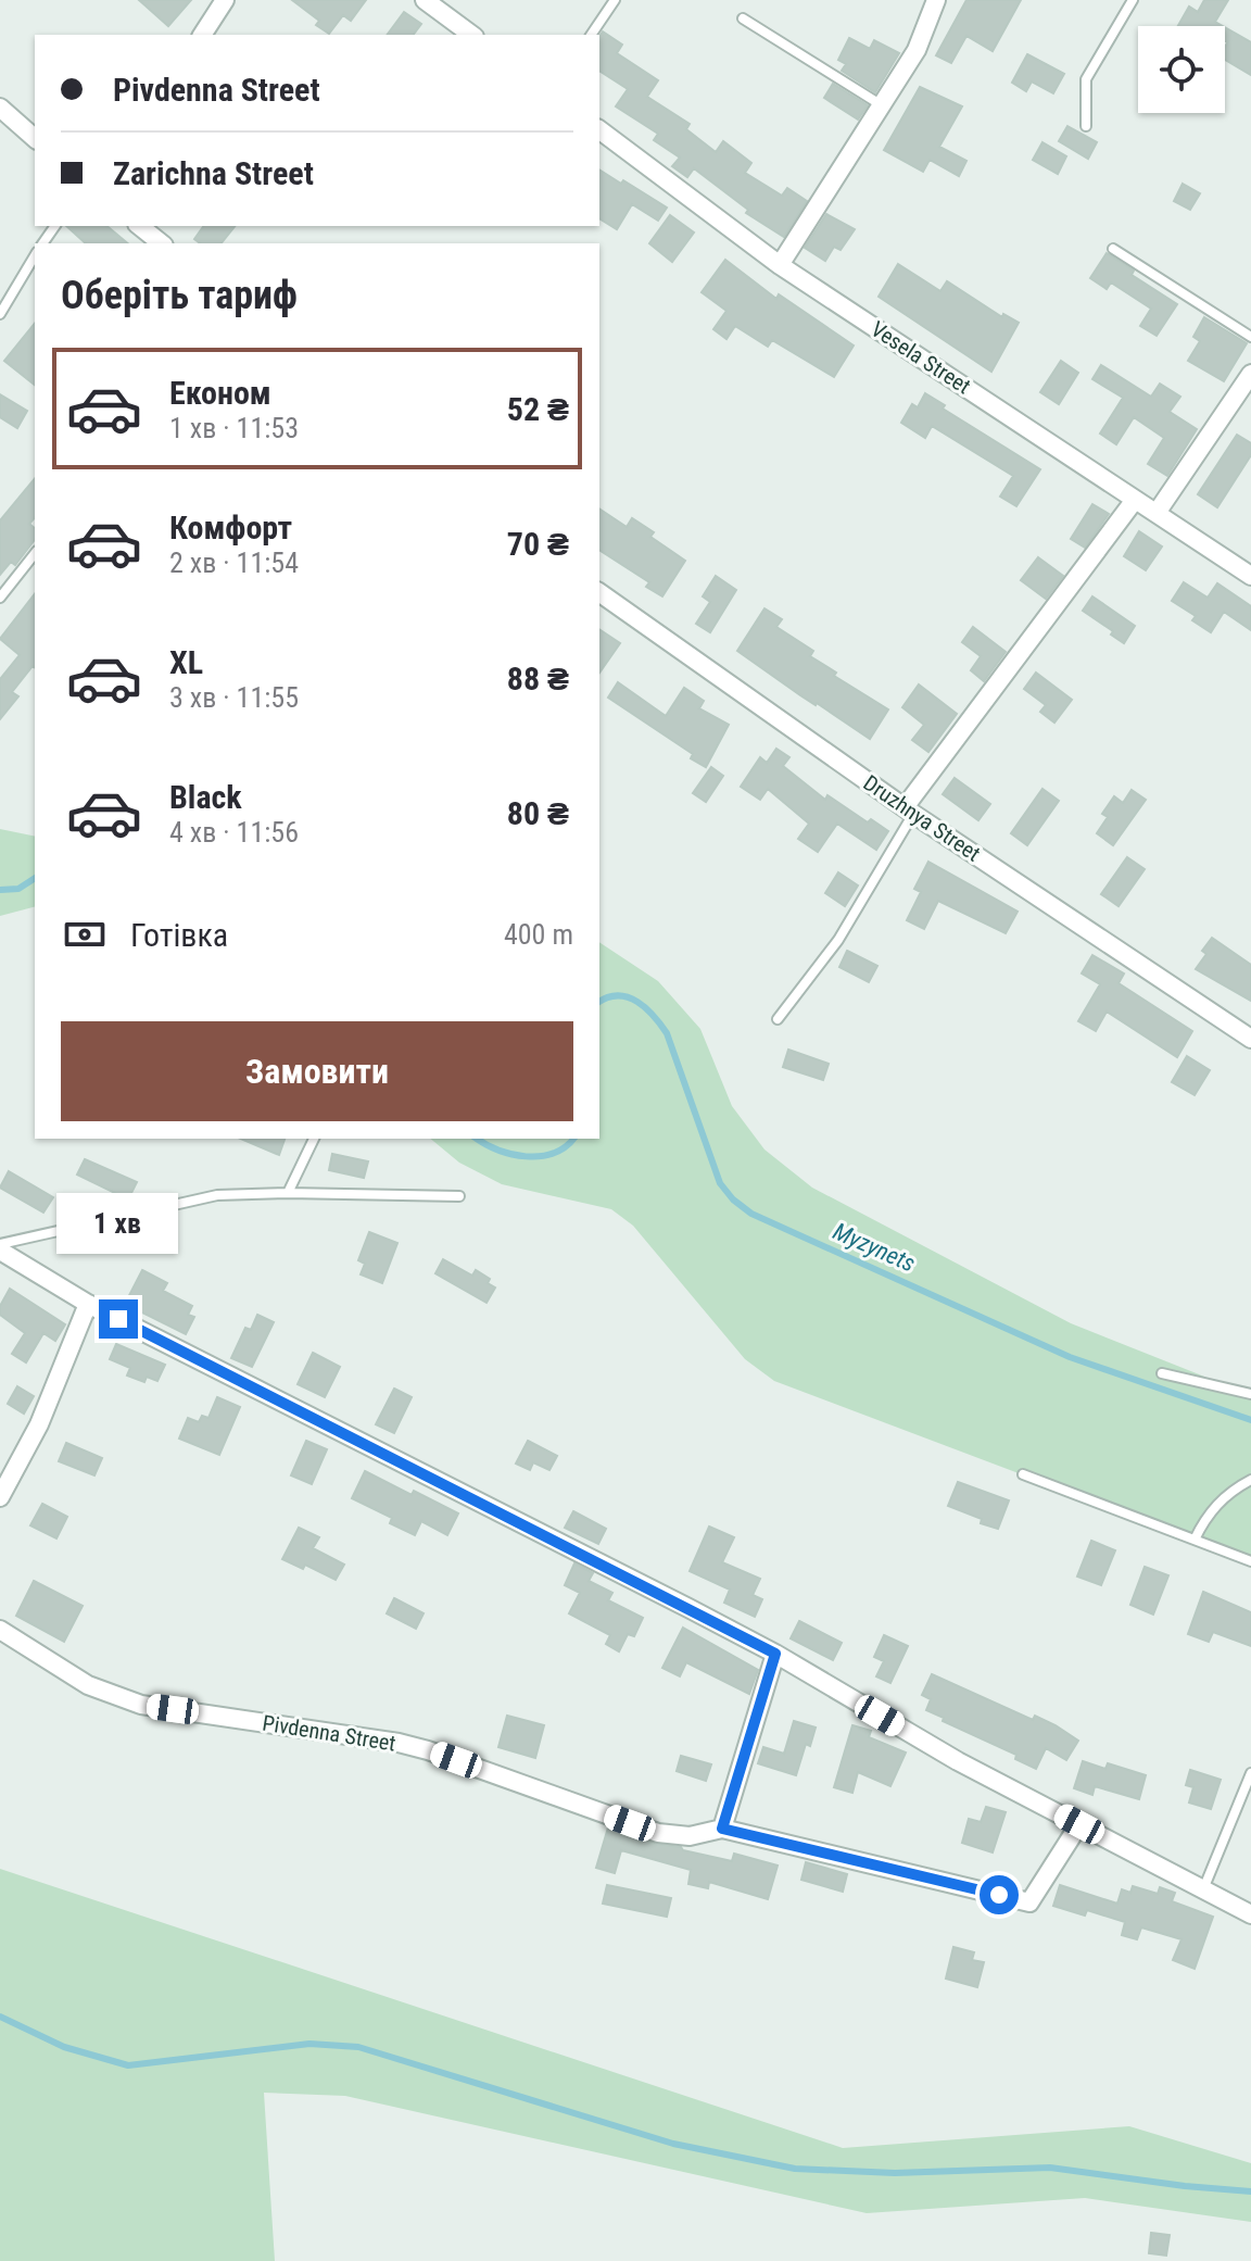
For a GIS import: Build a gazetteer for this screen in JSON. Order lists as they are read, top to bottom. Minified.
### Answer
{"streets":{"street":["Vesela Street","Druzhnya Street","Pivdenna Street"]},"water":["Myzynets"],"page":{"banner":["Pivdenna Street","Zarichna Street"],"heading":"Оберіть тариф","list":[{"name":"Економ","note":"1 хв · 11:53","value":"52 ₴"},{"name":"Комфорт","note":"2 хв · 11:54","value":"70 ₴"},{"name":"XL","note":"3 хв · 11:55","value":"88 ₴"},{"name":"Black","note":"4 хв · 11:56","value":"80 ₴"}],"pay":["Готівка","400 m"],"buttons":"Замовити","bubble":"1 хв"}}
